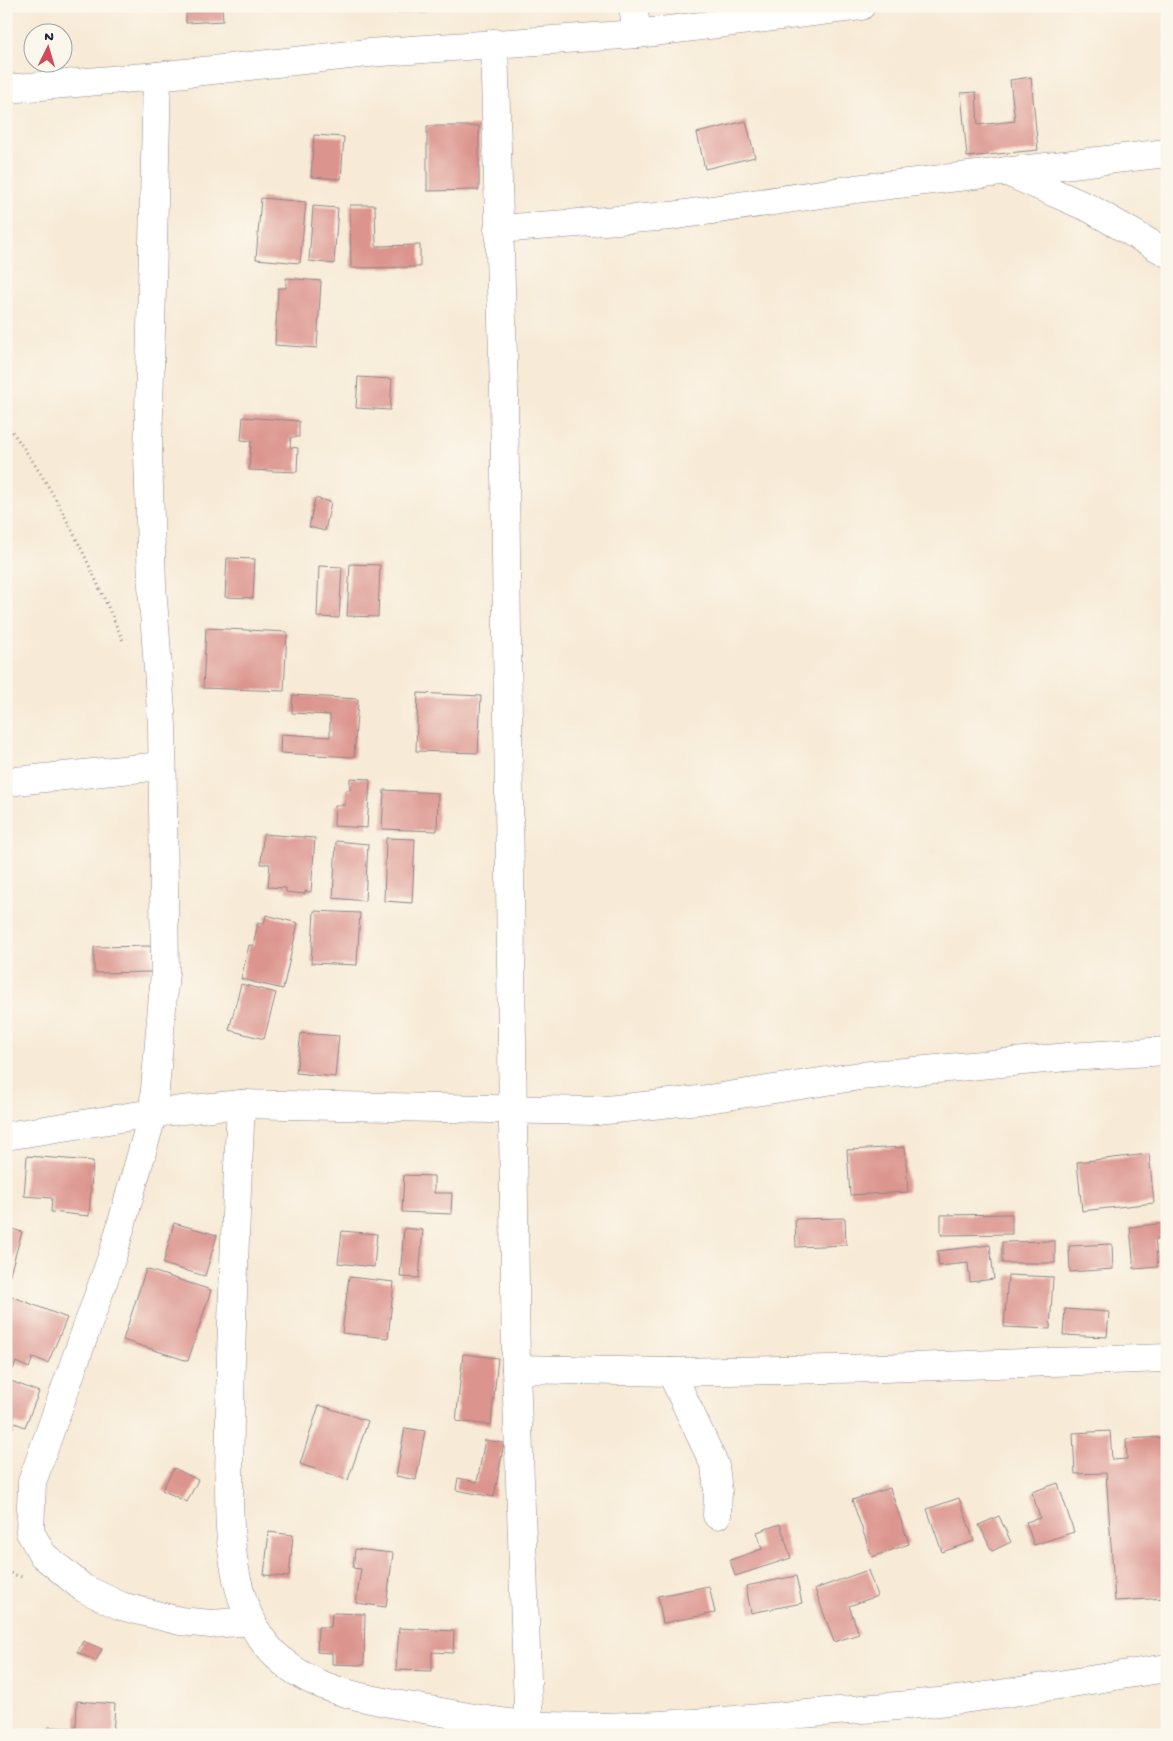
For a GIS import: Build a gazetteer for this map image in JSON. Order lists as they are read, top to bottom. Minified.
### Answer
{"north":"top"}
